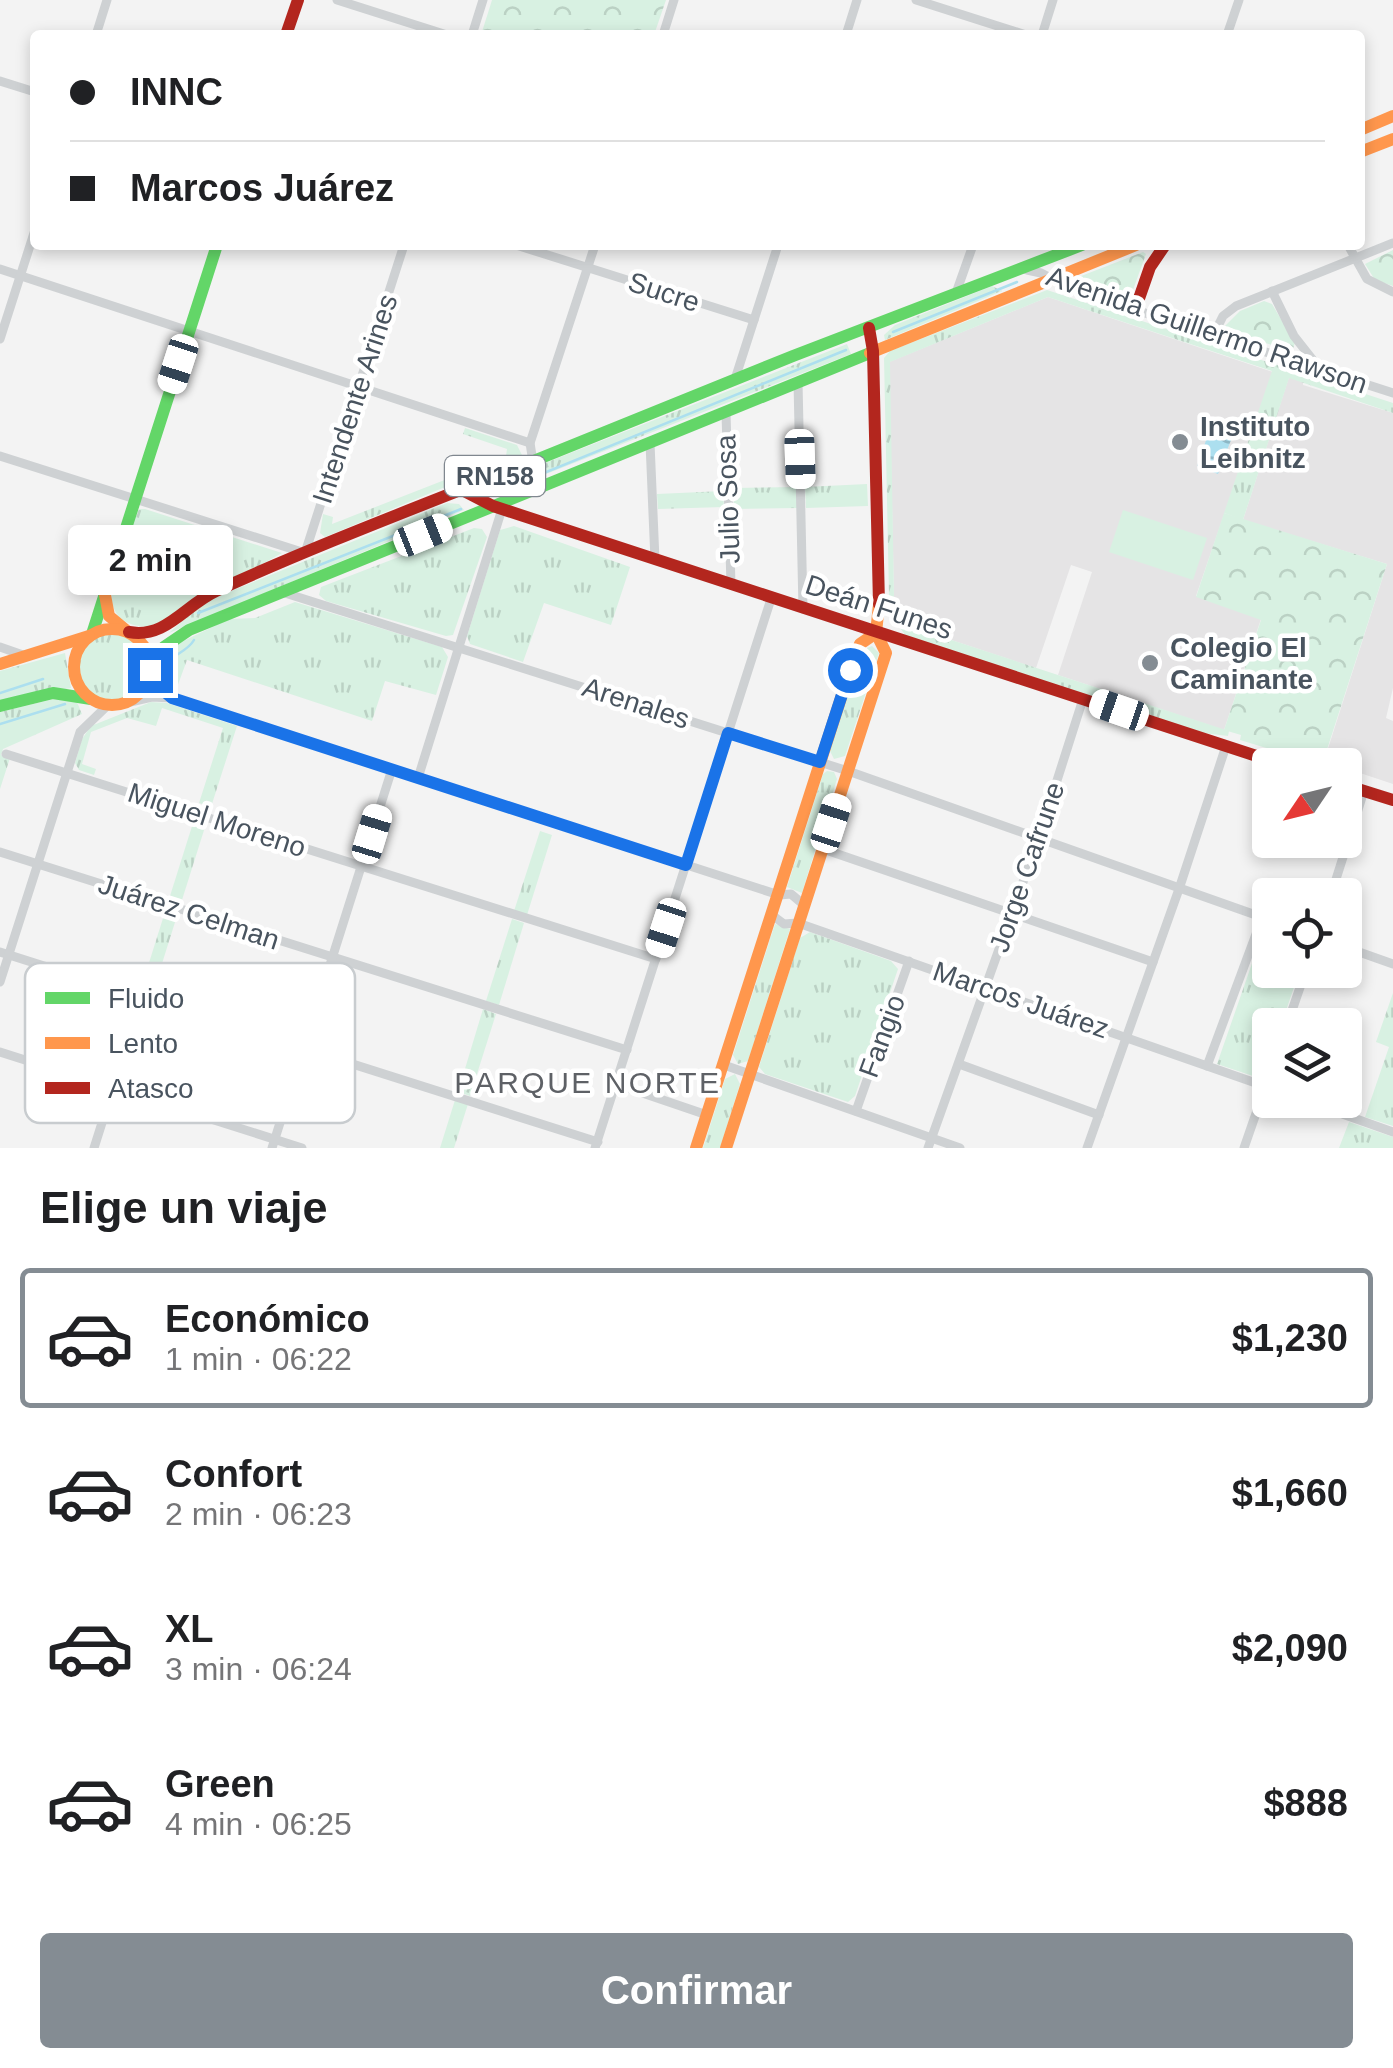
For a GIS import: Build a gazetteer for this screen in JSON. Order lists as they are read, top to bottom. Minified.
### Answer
{"streets":{"main road":["RN158","Deán Funes"],"street":["Sucre","Avenida Guillermo Rawson","Intendente Arines","Julio Sosa","Arenales","Miguel Moreno","Jorge Cafrune","Juárez Celman","Marcos Juárez","Fangio"]},"crossings":[["Avenida Guillermo Rawson","RN158"],["Intendente Arines","RN158"],["RN158","Julio Sosa"],["RN158","Deán Funes"],["RN158","Arenales"],["Julio Sosa","Deán Funes"],["Deán Funes","Jorge Cafrune"],["Arenales","Jorge Cafrune"],["Jorge Cafrune","Marcos Juárez"],["Marcos Juárez","Fangio"]],"districts":["PARQUE NORTE"],"places":["Instituto Leibnitz","Colegio El Caminante"],"legend":["Fluido","Lento","Atasco"],"north":"bottom left","page":{"banner":["INNC","Marcos Juárez"],"bubble":"2 min","heading":"Elige un viaje","list":[{"name":"Económico","note":"1 min · 06:22","value":"$1,230"},{"name":"Confort","note":"2 min · 06:23","value":"$1,660"},{"name":"XL","note":"3 min · 06:24","value":"$2,090"},{"name":"Green","note":"4 min · 06:25","value":"$888"}],"buttons":"Confirmar"}}
